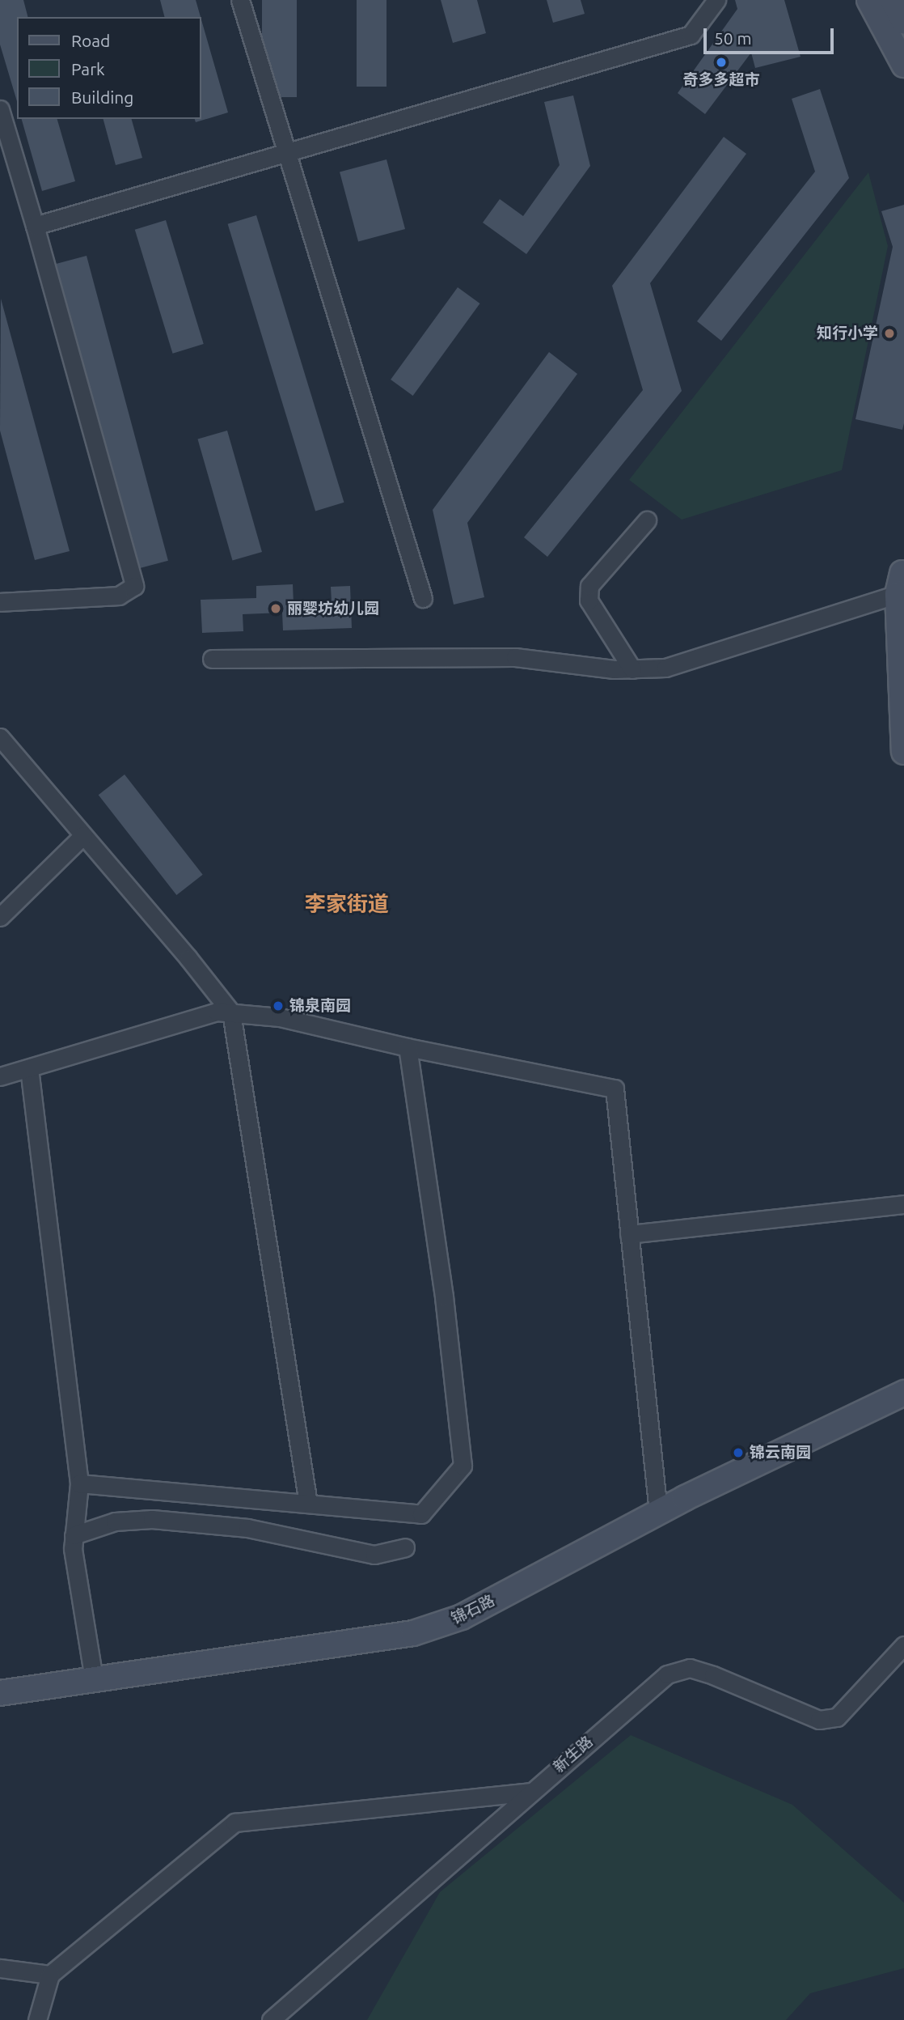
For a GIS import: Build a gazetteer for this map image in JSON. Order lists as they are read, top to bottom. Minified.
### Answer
{"streets":{"street":["锦石路","新生路"]},"districts":["李家街道"],"places":["奇多多超市","知行小学","丽婴坊幼儿园","锦泉南园","锦云南园"],"legend":["Road","Park","Building"],"scale_bar":"50 m"}
